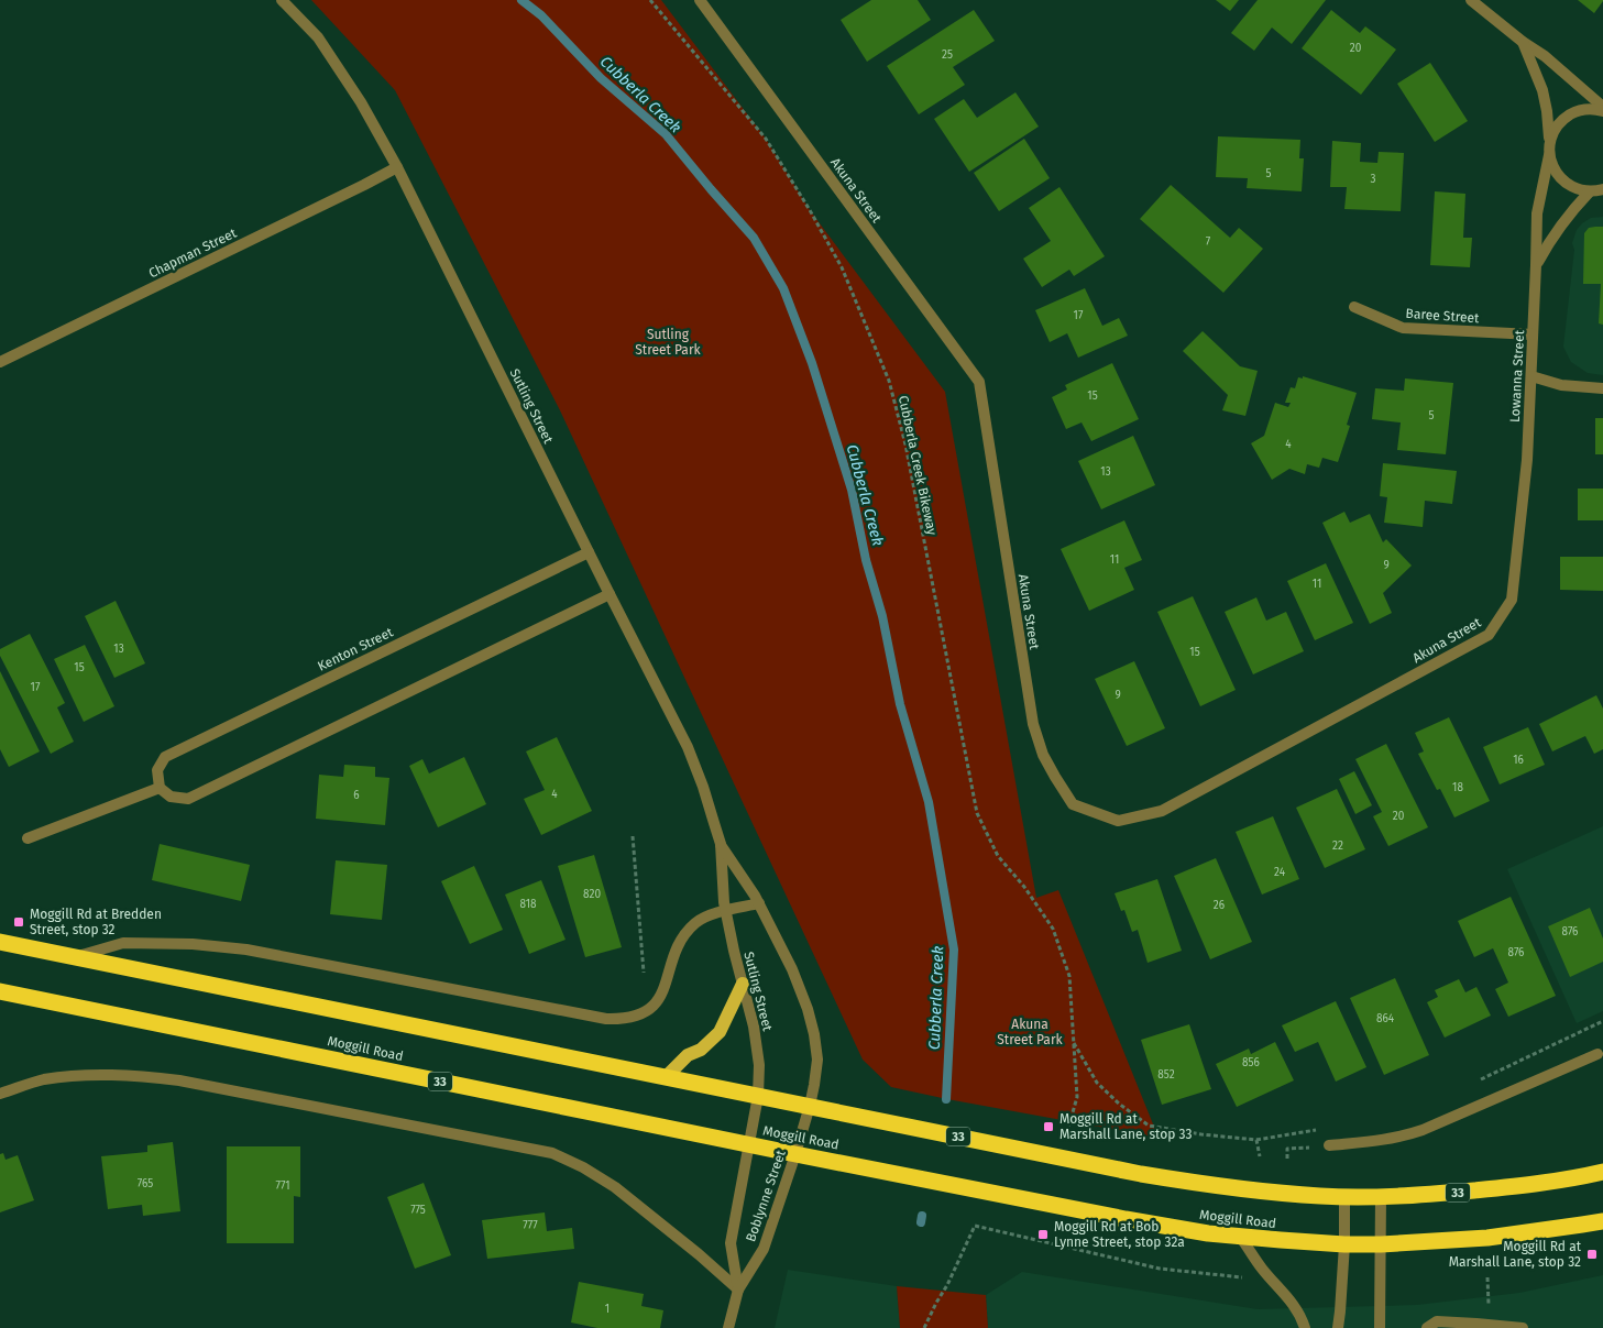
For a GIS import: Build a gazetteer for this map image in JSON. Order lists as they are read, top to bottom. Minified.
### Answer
{"streets":{"highway":["Moggill Road","33"],"street":["Akuna Street","Chapman Street","Baree Street","Lowanna Street","Sutling Street","Kenton Street","Boblynne Street"],"path":["Cubberla Creek Bikeway"]},"crossings":[["Akuna Street","Lowanna Street"],["Chapman Street","Sutling Street"],["Baree Street","Lowanna Street"],["Sutling Street","Kenton Street"],["Sutling Street","Moggill Road"],["Sutling Street","33"],["Sutling Street","Boblynne Street"],["Moggill Road","Boblynne Street"],["33","Boblynne Street"]],"water":["Cubberla Creek"],"parks":["Sutling Street Park","Akuna Street Park"],"places":{"transit":["Moggill Rd at Bredden Street, stop 32","Moggill Rd at Marshall Lane, stop 33","Moggill Rd at Bob Lynne Street, stop 32a","Moggill Rd at Marshall Lane, stop 32"]},"house_numbers":["20","25","5","3","7","17","15","5","4","13","11","9","11","13","15","15","17","9","16","18","4","6","20","22","24","820","818","26","876","876","864","856","852","765","771","775","777","1"]}
